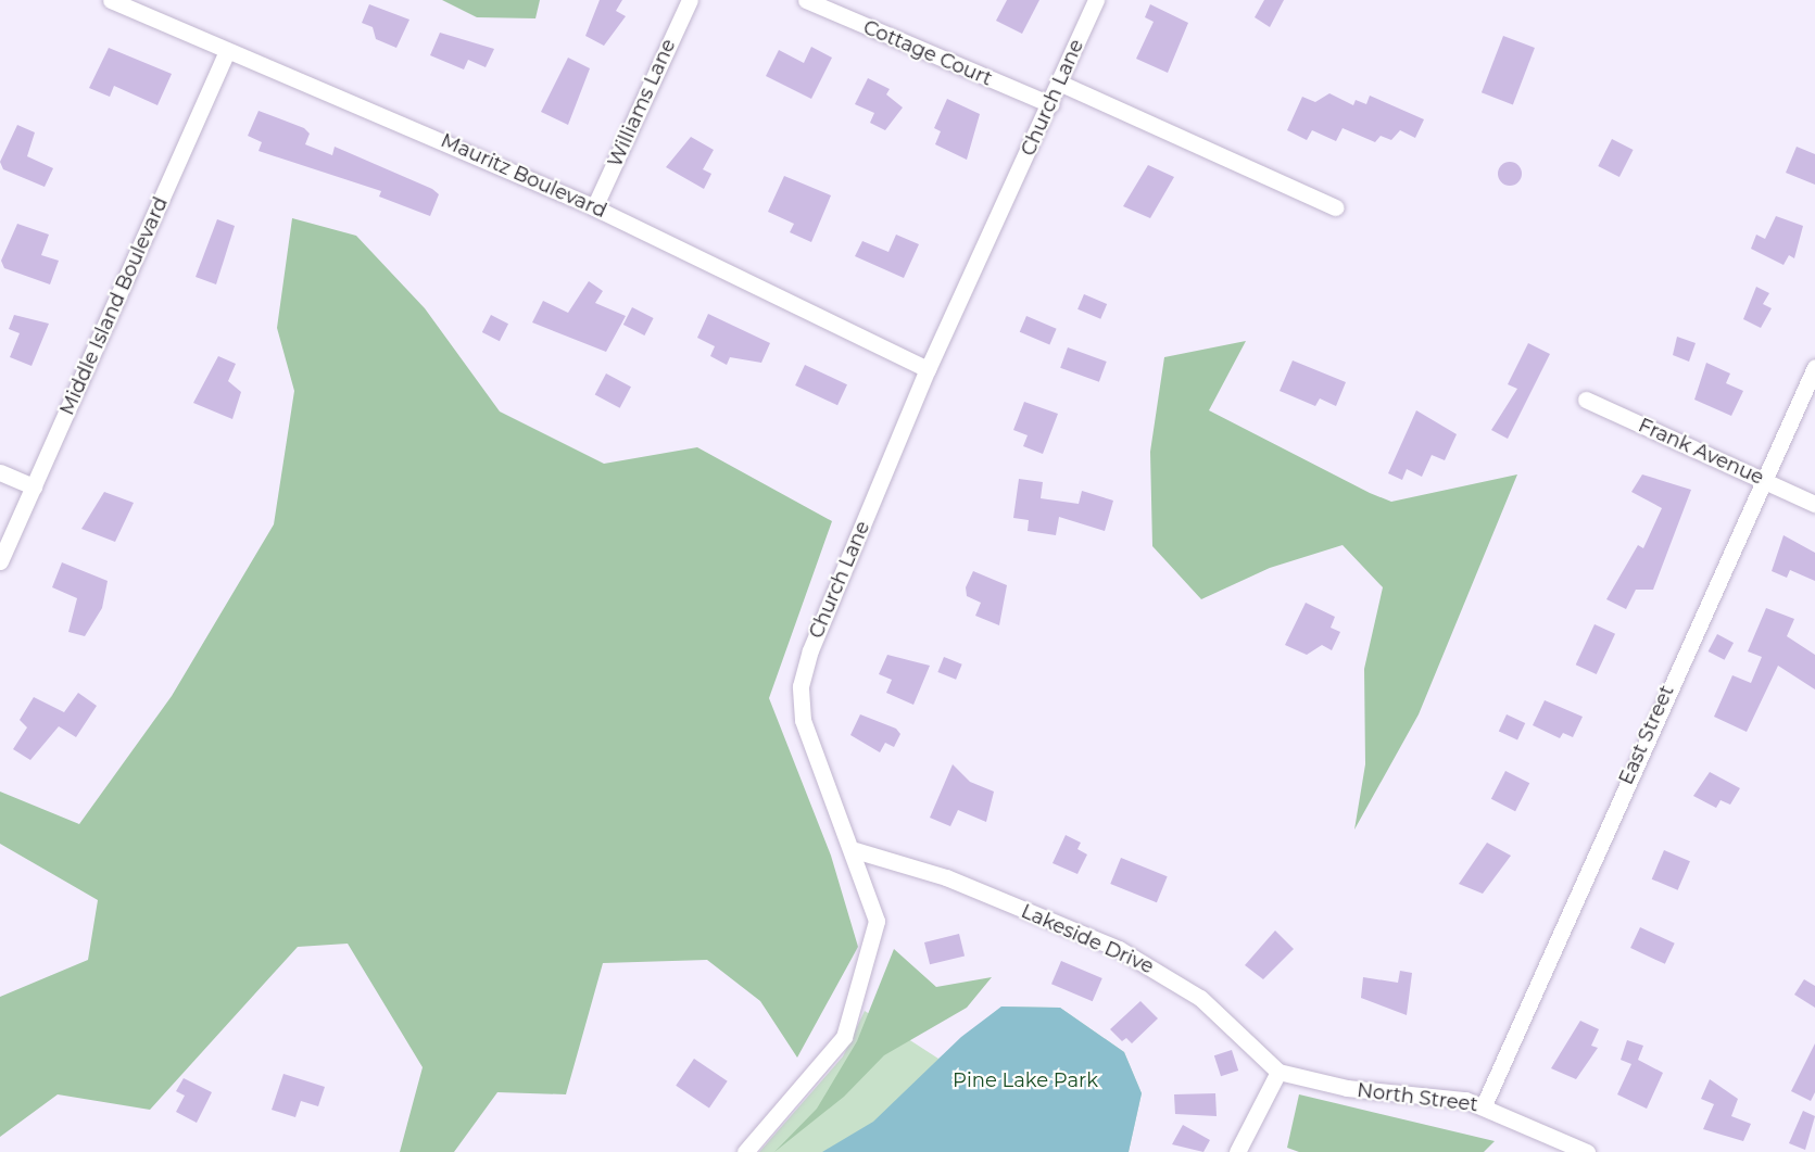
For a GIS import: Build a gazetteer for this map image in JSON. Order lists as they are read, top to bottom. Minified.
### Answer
{"streets":{"street":["Cottage Court","Church Lane","Williams Lane","Mauritz Boulevard","Middle Island Boulevard","Frank Avenue","East Street","Lakeside Drive","North Street"]},"crossings":[["Cottage Court","Church Lane"],["Church Lane","Mauritz Boulevard"],["Church Lane","Lakeside Drive"],["Williams Lane","Mauritz Boulevard"],["Mauritz Boulevard","Middle Island Boulevard"],["Frank Avenue","East Street"],["East Street","North Street"],["Lakeside Drive","North Street"]],"parks":["Pine Lake Park"]}
